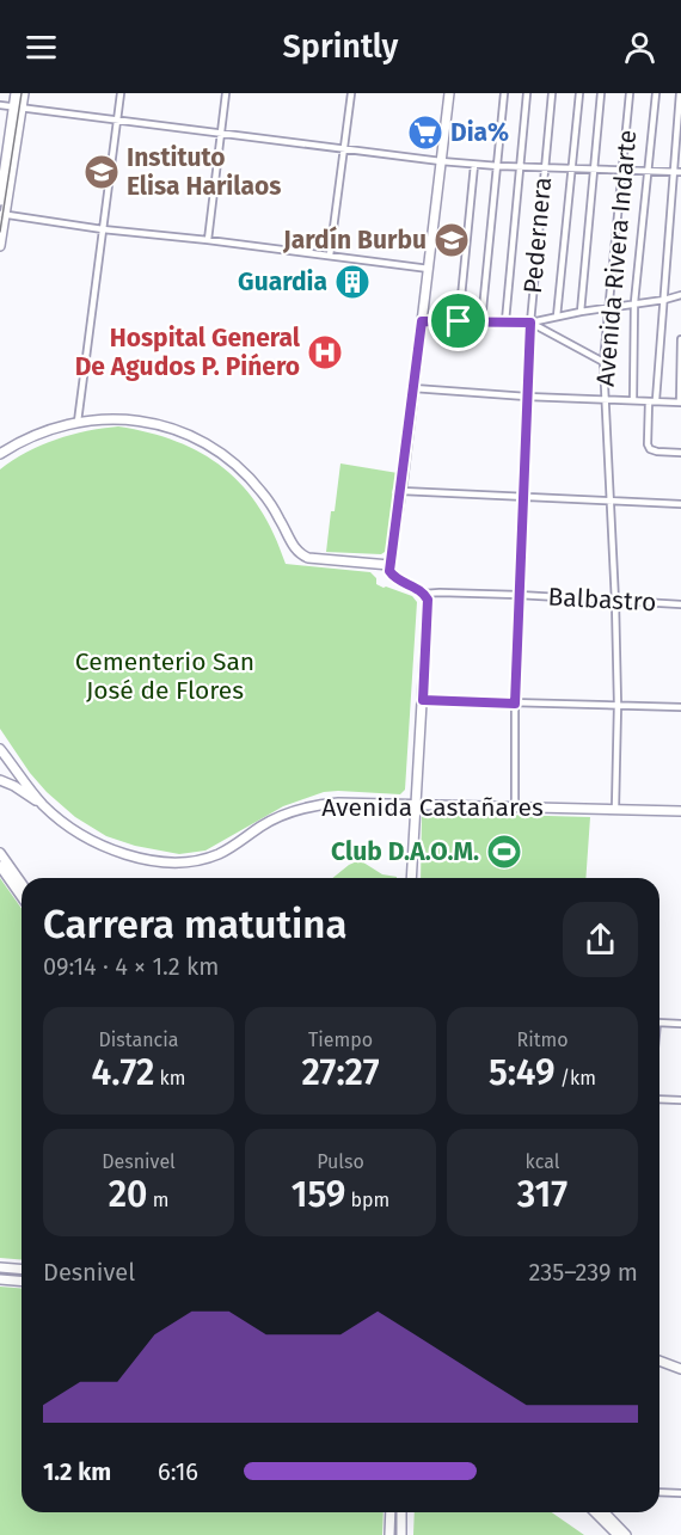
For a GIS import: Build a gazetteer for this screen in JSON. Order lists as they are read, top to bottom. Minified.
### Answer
{"streets":{"main road":["Avenida Castañares"],"street":["Pedernera","Avenida Rivera Indarte","Balbastro"]},"crossings":[["Pedernera","Balbastro"],["Pedernera","Avenida Castañares"],["Avenida Rivera Indarte","Balbastro"],["Avenida Rivera Indarte","Avenida Castañares"]],"parks":["Cementerio San José de Flores"],"places":{"supermarket":["Dia%"],"school or university":["Instituto Elisa Harilaos","Jardín Burbu"],"building":["Guardia"],"hospital":["Hospital General De Agudos P. Pińero"],"sports":["Club D.A.O.M."]},"page":{"header":"Sprintly","heading":["Carrera matutina","09:14 · 4 × 1.2 km"],"stats":[["Distancia","4.72 km"],["Tiempo","27:27"],["Ritmo","5:49 /km"],["Desnivel","20 m"],["Pulso","159 bpm"],["kcal","317"]],"chart":["Desnivel","235–239 m"],"list":[{"name":"1.2 km","note":"6:16"}]}}
